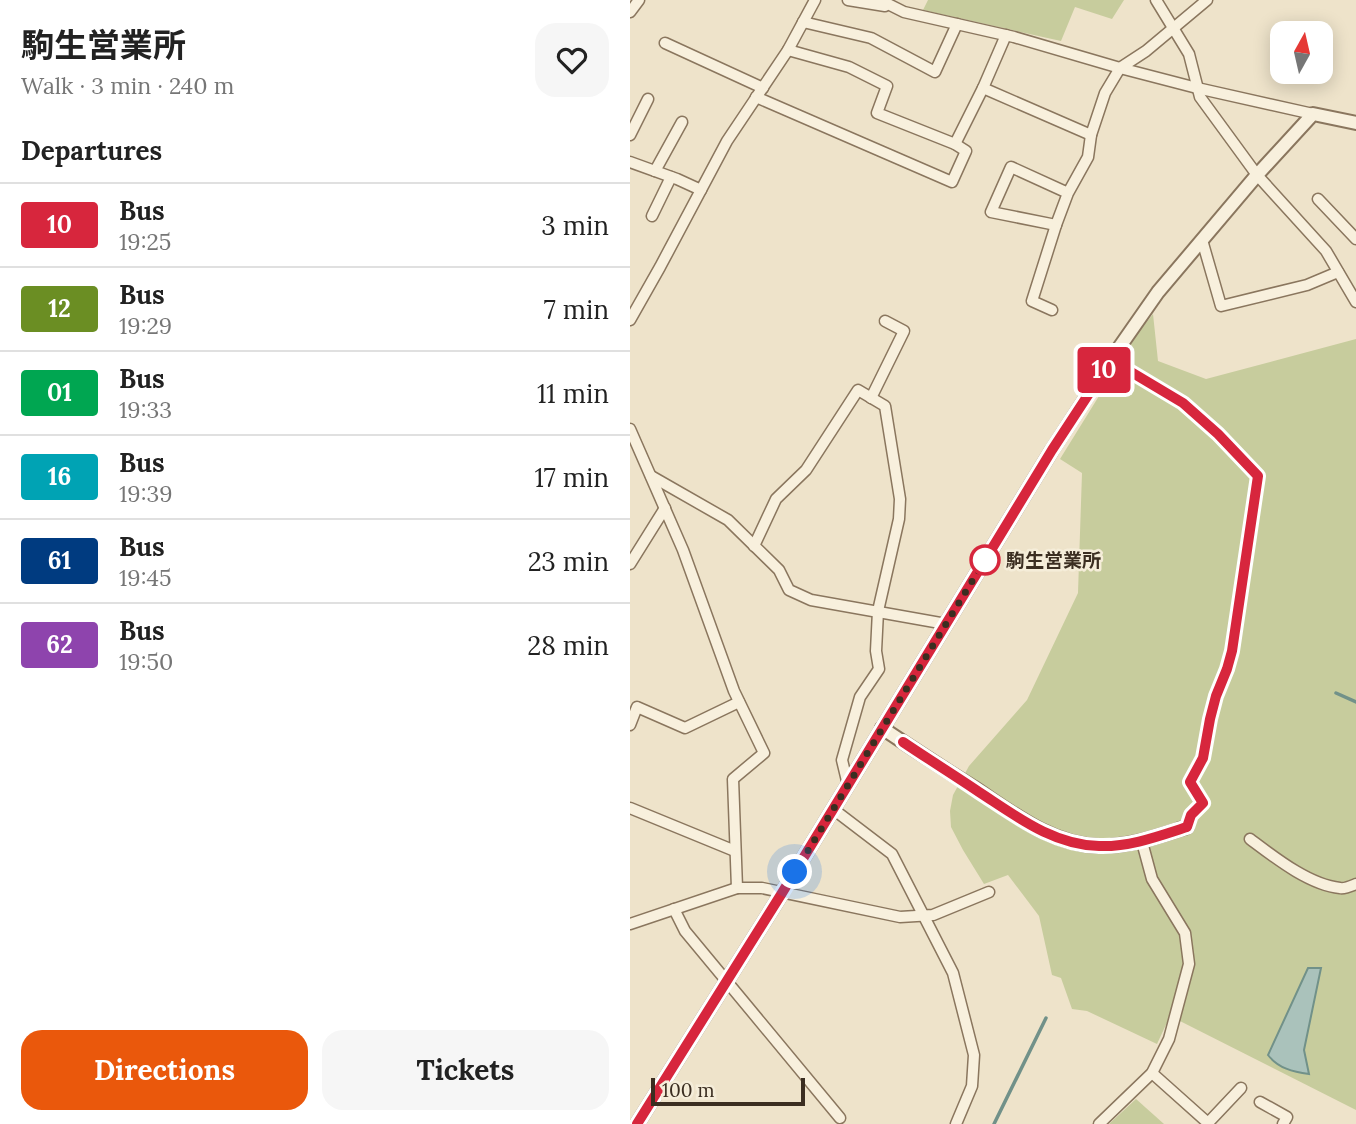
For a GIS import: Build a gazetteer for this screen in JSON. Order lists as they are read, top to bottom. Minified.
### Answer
{"places":["駒生営業所"],"lines":["bus line 10"],"scale_bar":"100 m","north":"top","page":{"heading":[["駒生営業所","Walk · 3 min · 240 m"],"Departures"],"on_map":"10","list":[{"mark":"10","name":"Bus","note":"19:25","value":"3 min"},{"mark":"12","name":"Bus","note":"19:29","value":"7 min"},{"mark":"01","name":"Bus","note":"19:33","value":"11 min"},{"mark":"16","name":"Bus","note":"19:39","value":"17 min"},{"mark":"61","name":"Bus","note":"19:45","value":"23 min"},{"mark":"62","name":"Bus","note":"19:50","value":"28 min"}],"buttons":["Directions","Tickets"],"scale":"100 m"}}
